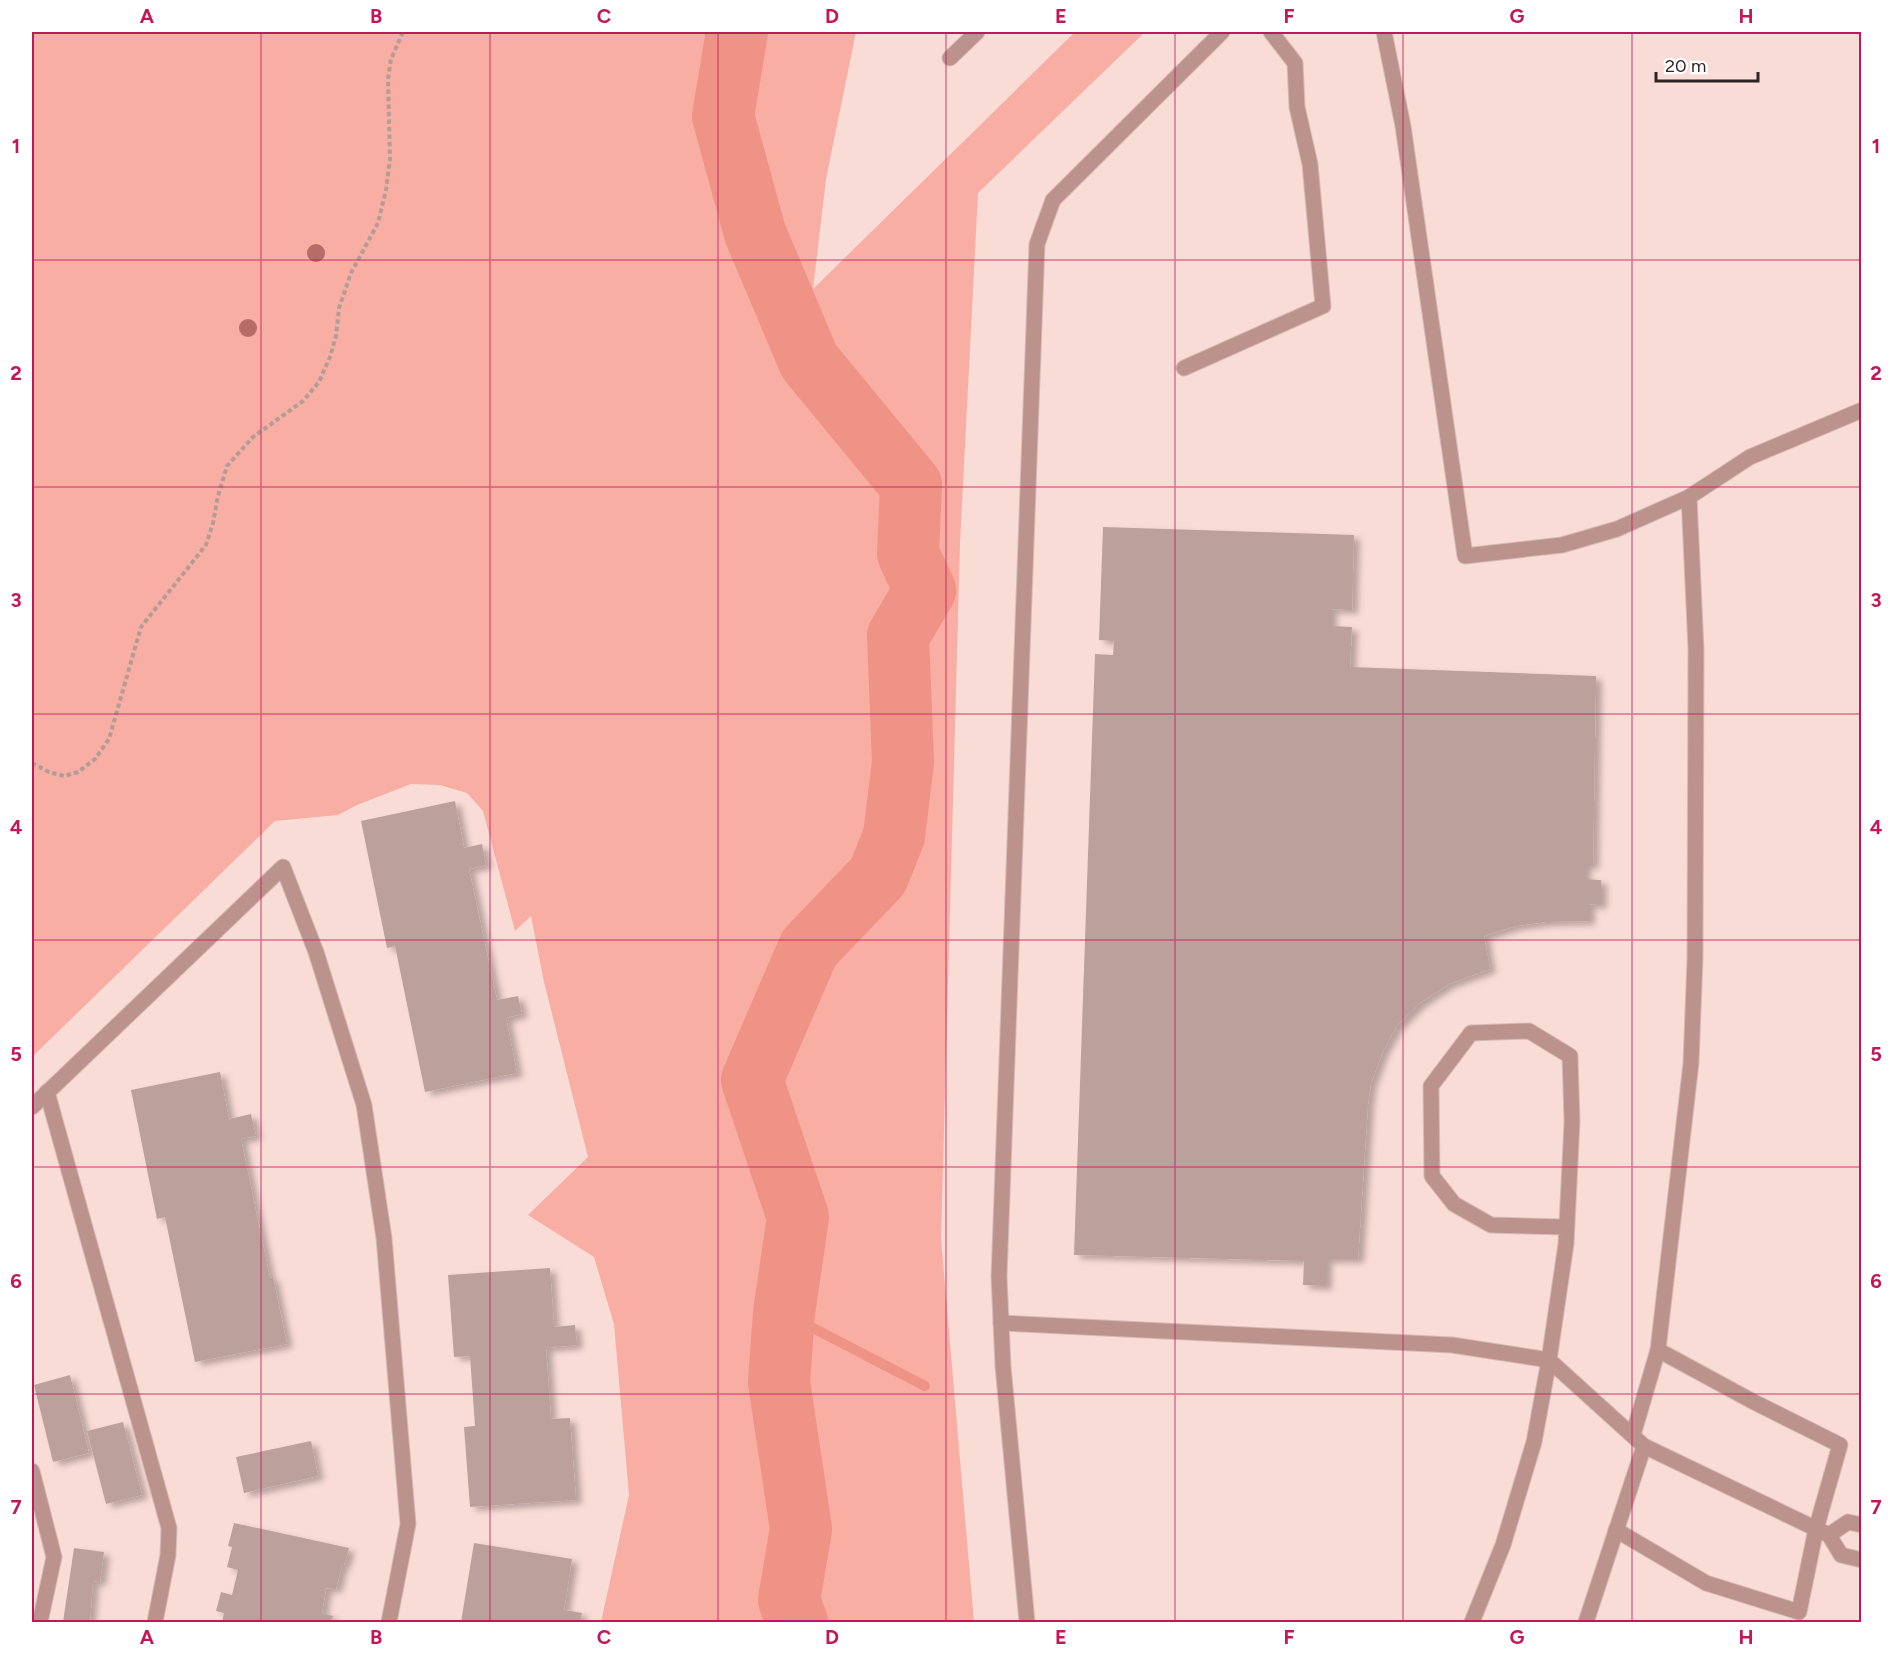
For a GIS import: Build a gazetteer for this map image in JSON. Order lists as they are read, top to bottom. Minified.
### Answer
{"scale_bar":"20 m","grid":{"columns":["A","B","C","D","E","F","G","H"],"rows":["1","2","3","4","5","6","7"]}}
